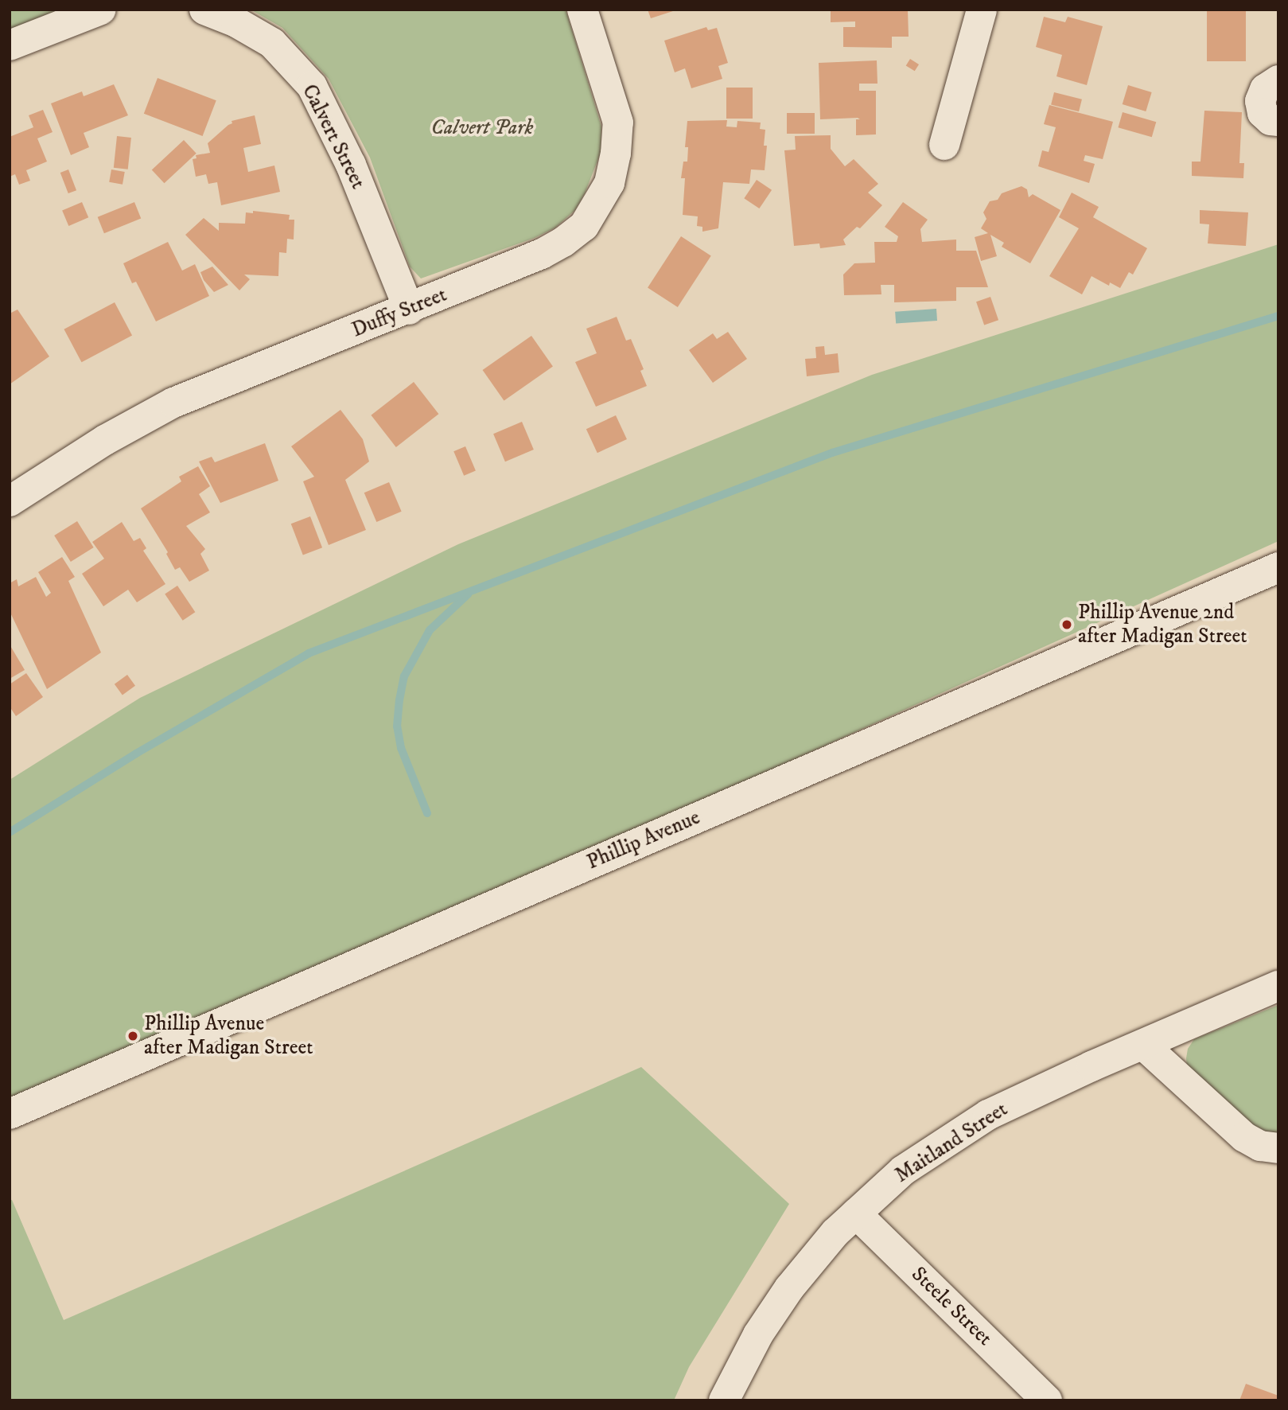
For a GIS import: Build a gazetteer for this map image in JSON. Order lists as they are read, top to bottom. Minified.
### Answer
{"streets":{"street":["Calvert Street","Duffy Street","Phillip Avenue","Maitland Street","Steele Street"]},"crossings":[["Calvert Street","Duffy Street"],["Maitland Street","Steele Street"]],"parks":["Calvert Park"],"places":["Phillip Avenue 2nd after Madigan Street","Phillip Avenue after Madigan Street"]}
